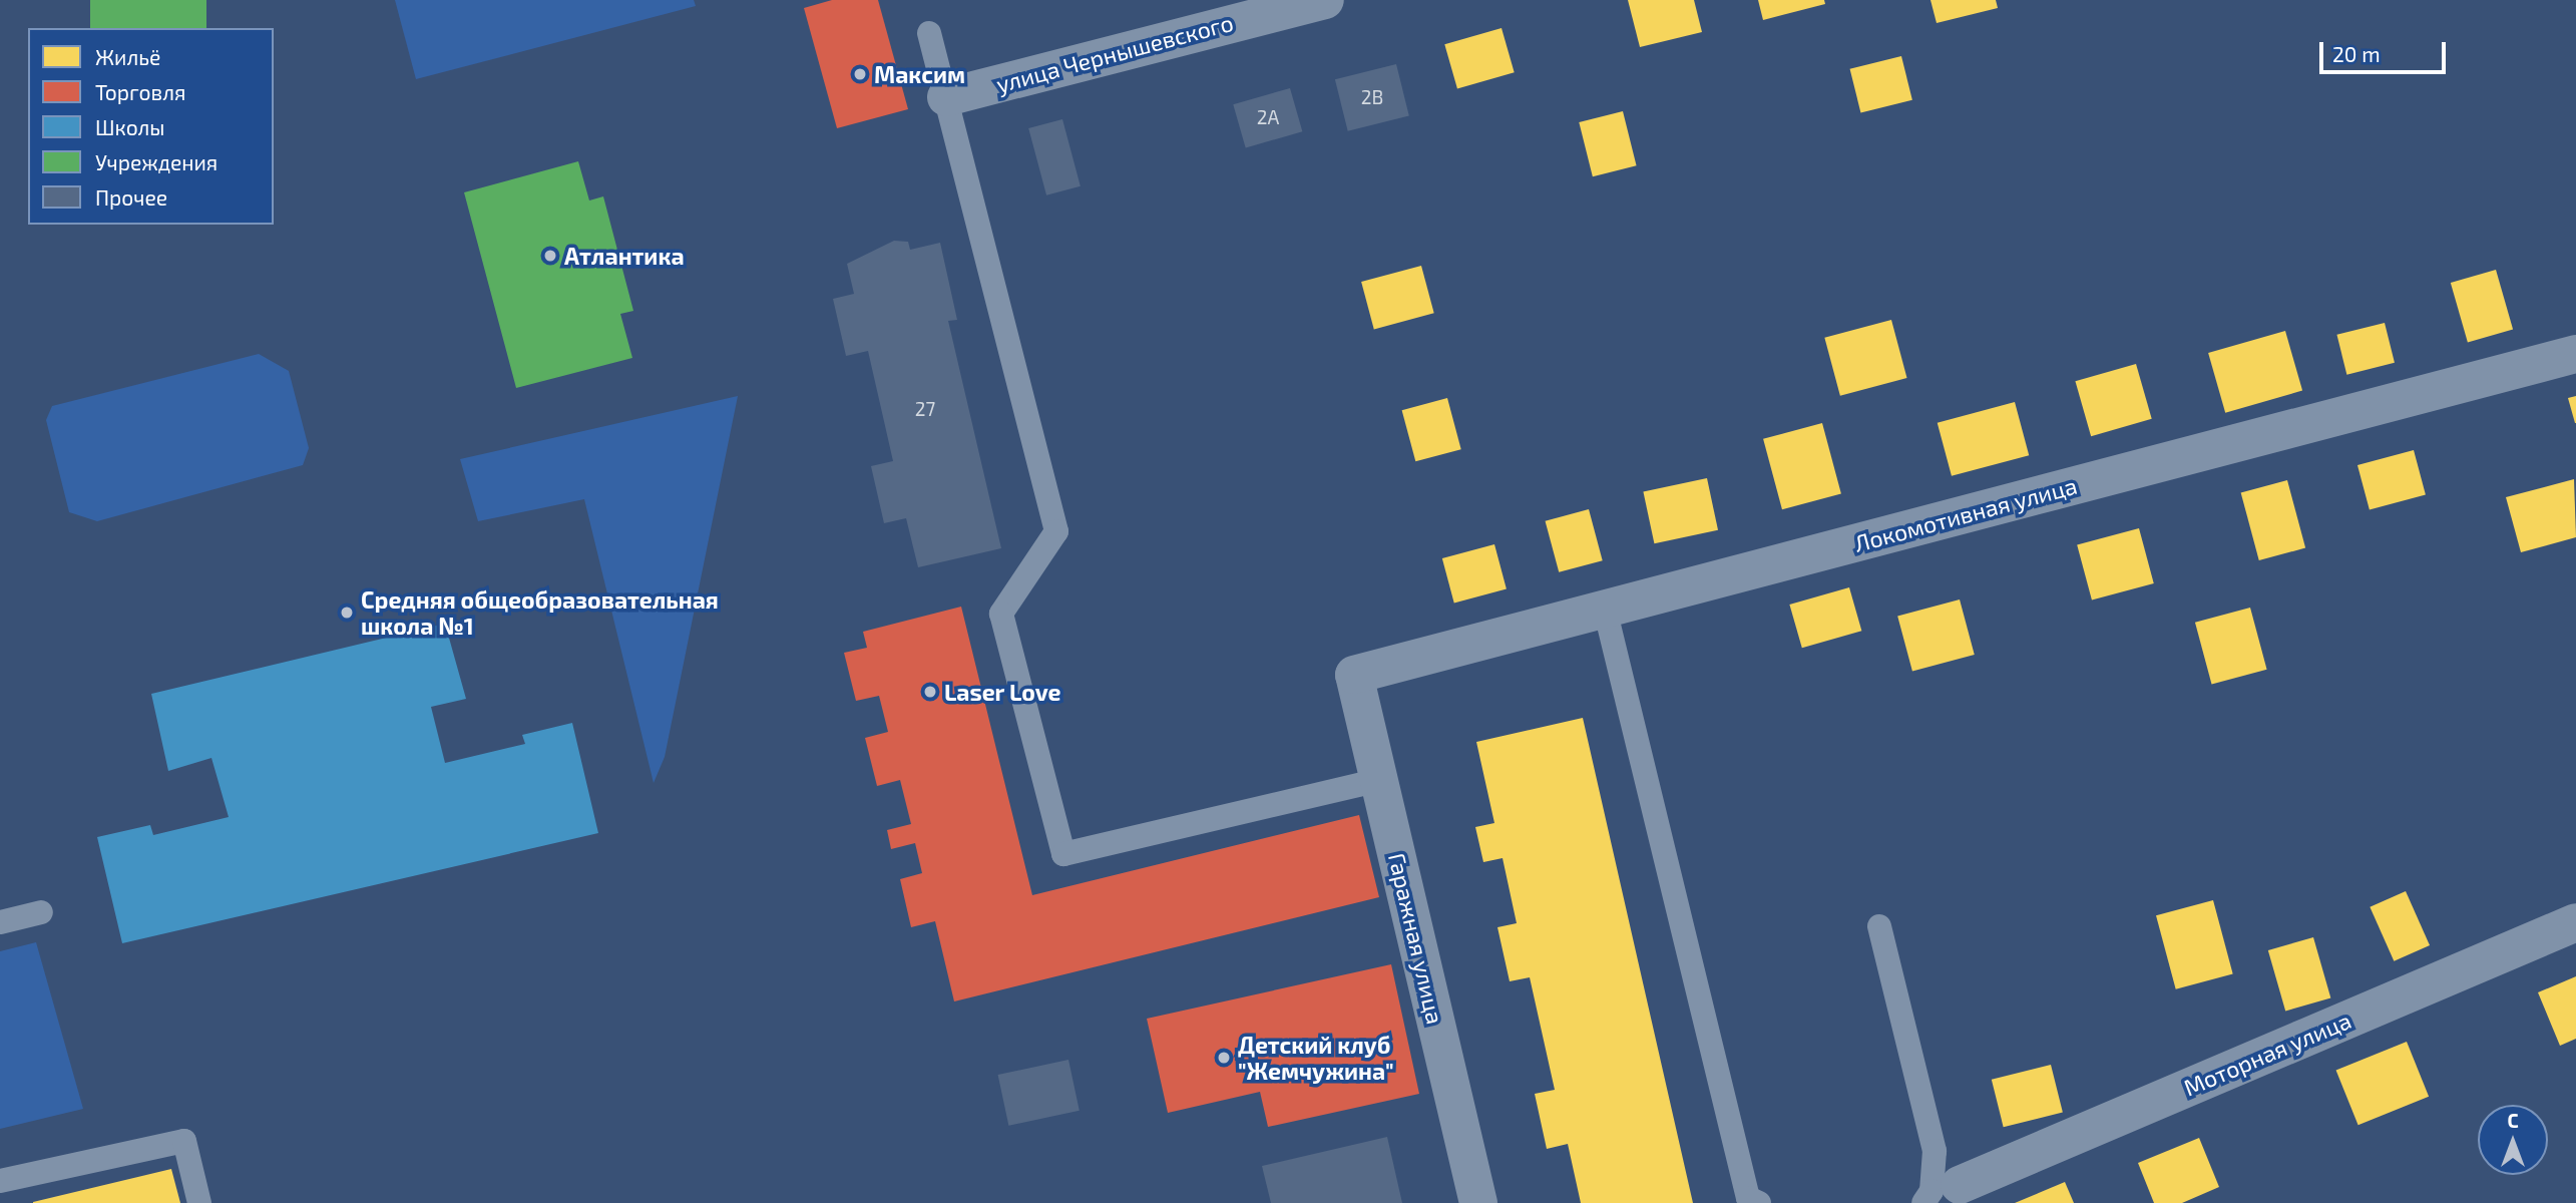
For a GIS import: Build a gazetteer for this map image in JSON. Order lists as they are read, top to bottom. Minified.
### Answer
{"streets":{"street":["улица Чернышевского","Локомотивная улица","Гаражная улица","Моторная улица"]},"crossings":[["Локомотивная улица","Гаражная улица"]],"places":["Максим","Атлантика","Средняя общеобразовательная школа №1","Laser Love","Детский клуб \"Жемчужина\""],"house_numbers":["2В","2А","27"],"legend":["Жильё","Торговля","Школы","Учреждения","Прочее"],"scale_bar":"20 m","north":"top"}
